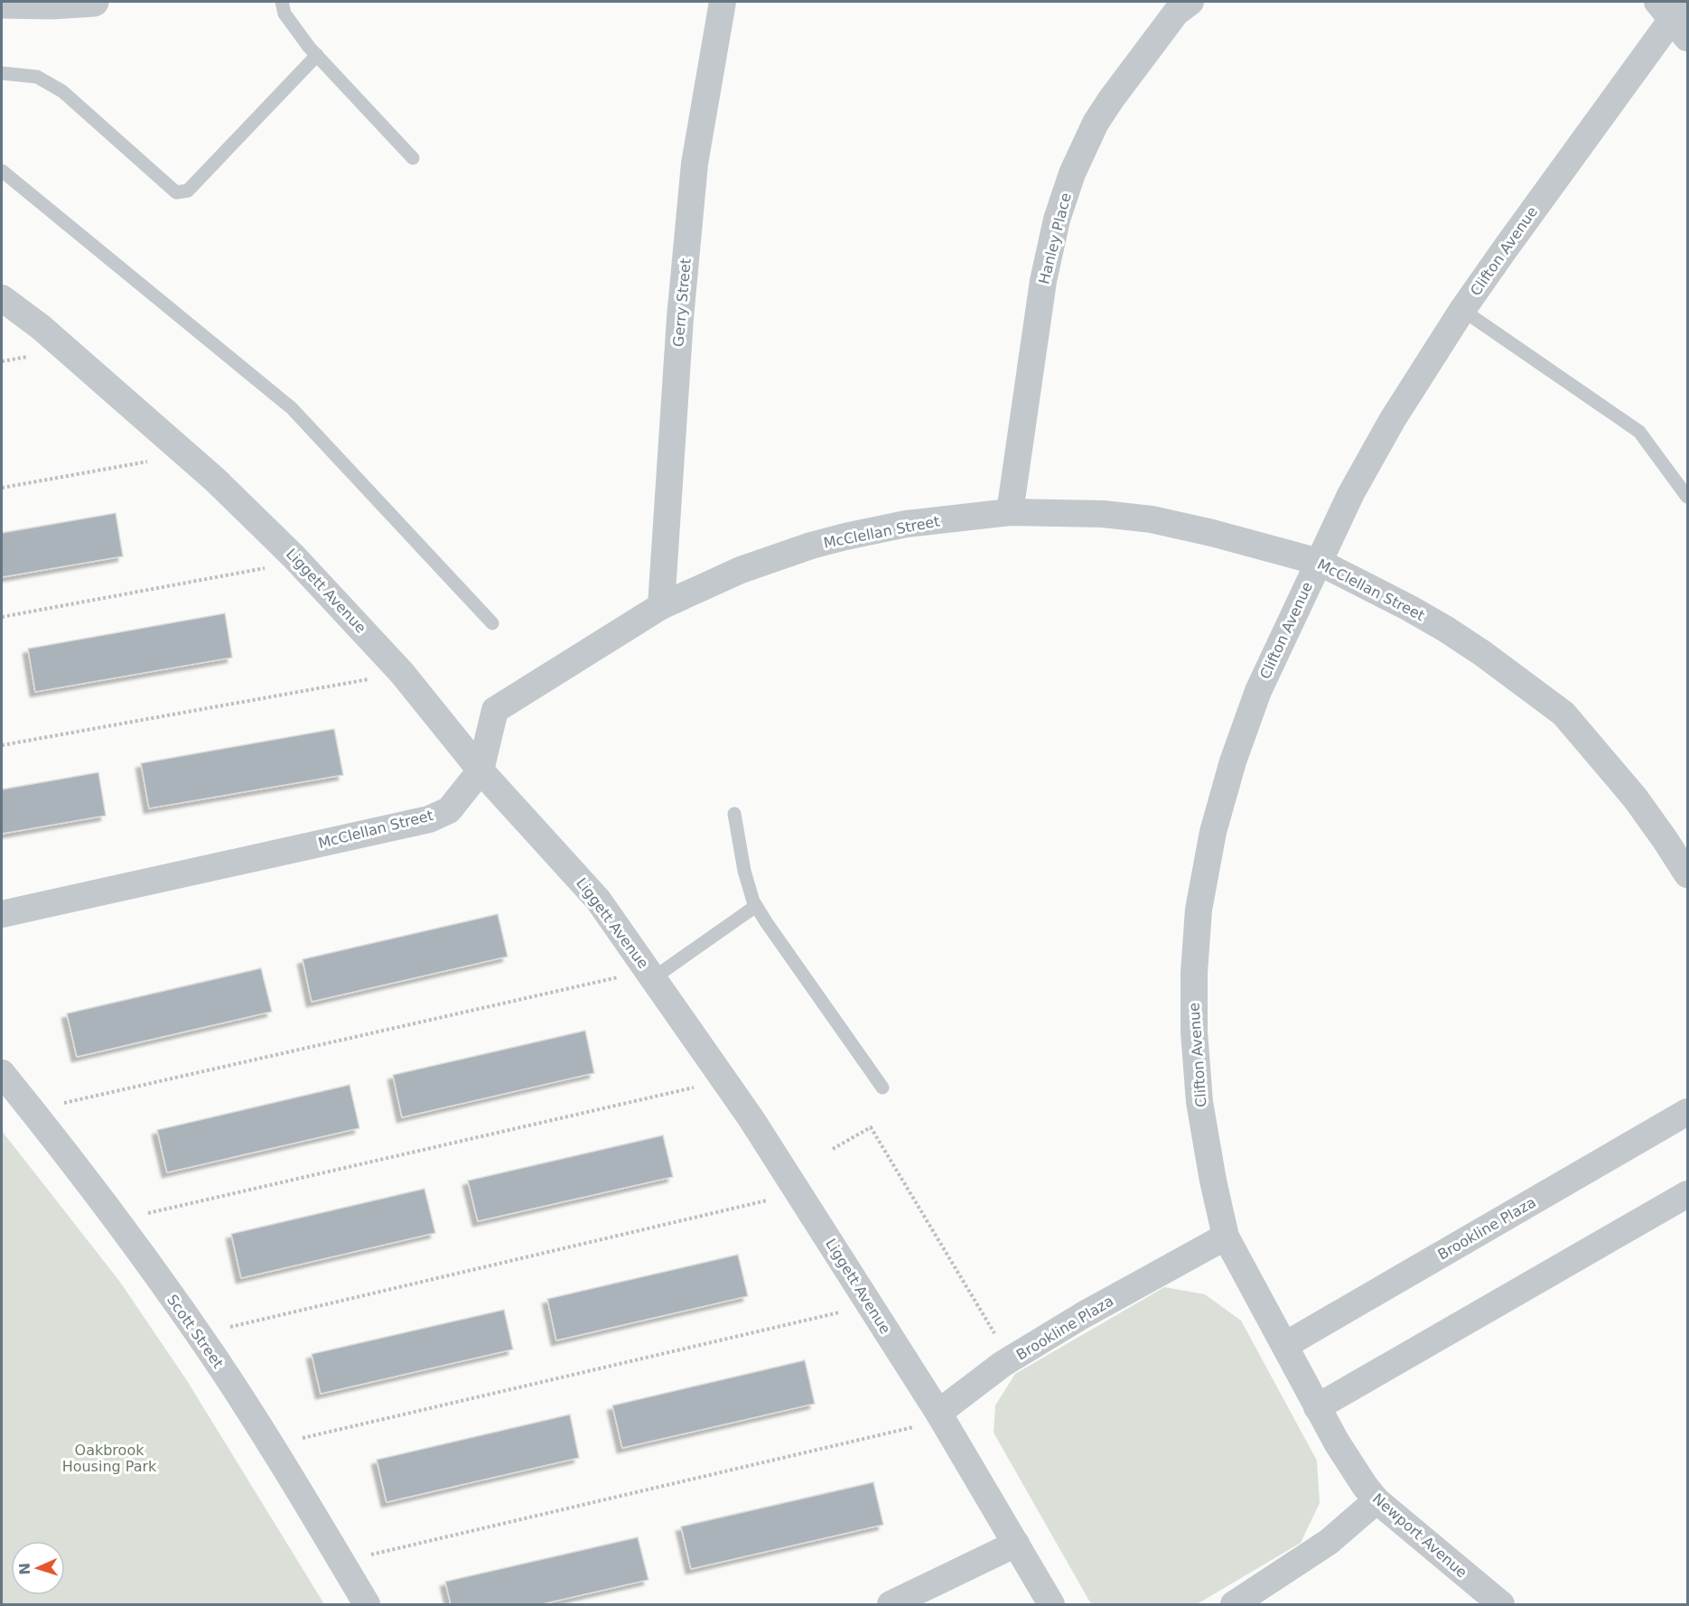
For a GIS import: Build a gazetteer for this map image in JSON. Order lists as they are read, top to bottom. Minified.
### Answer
{"streets":{"street":["Hanley Place","Clifton Avenue","Gerry Street","McClellan Street","Liggett Avenue","Brookline Plaza","Scott Street","Newport Avenue"]},"crossings":[["Hanley Place","McClellan Street"],["Clifton Avenue","McClellan Street"],["Clifton Avenue","Brookline Plaza"],["Clifton Avenue","Newport Avenue"],["Gerry Street","McClellan Street"],["McClellan Street","Liggett Avenue"],["Liggett Avenue","Brookline Plaza"],["Brookline Plaza","Newport Avenue"]],"parks":["Oakbrook Housing Park"],"north":"left"}
